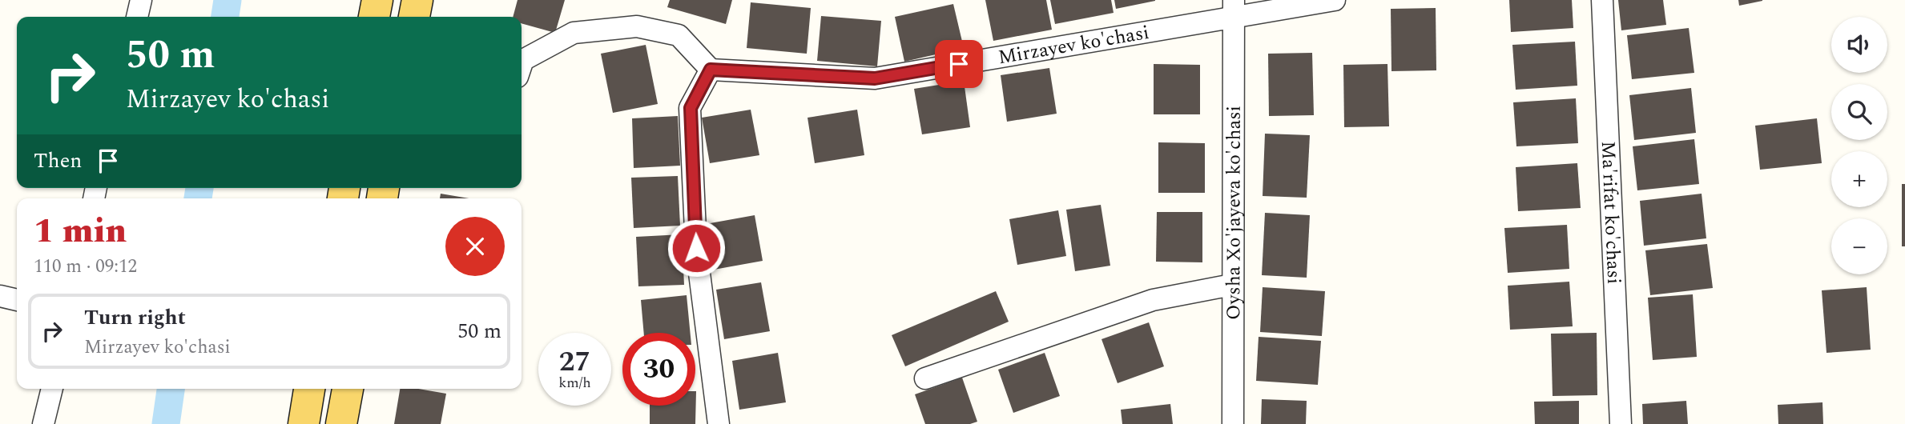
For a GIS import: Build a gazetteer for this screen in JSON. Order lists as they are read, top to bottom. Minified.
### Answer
{"streets":{"street":["Mirzayev ko'chasi","Oysha Xo'jayeva ko'chasi","Ma'rifat ko'chasi"]},"crossings":[["Mirzayev ko'chasi","Oysha Xo'jayeva ko'chasi"]],"page":{"map_buttons":["+","−"],"turn":["50 m","Mirzayev ko'chasi"],"then":"Then","heading":["1 min","110 m · 09:12"],"list":[{"name":"Turn right","note":"Mirzayev ko'chasi","value":"50 m"}],"speed":"27 km/h","limit":"30"}}
